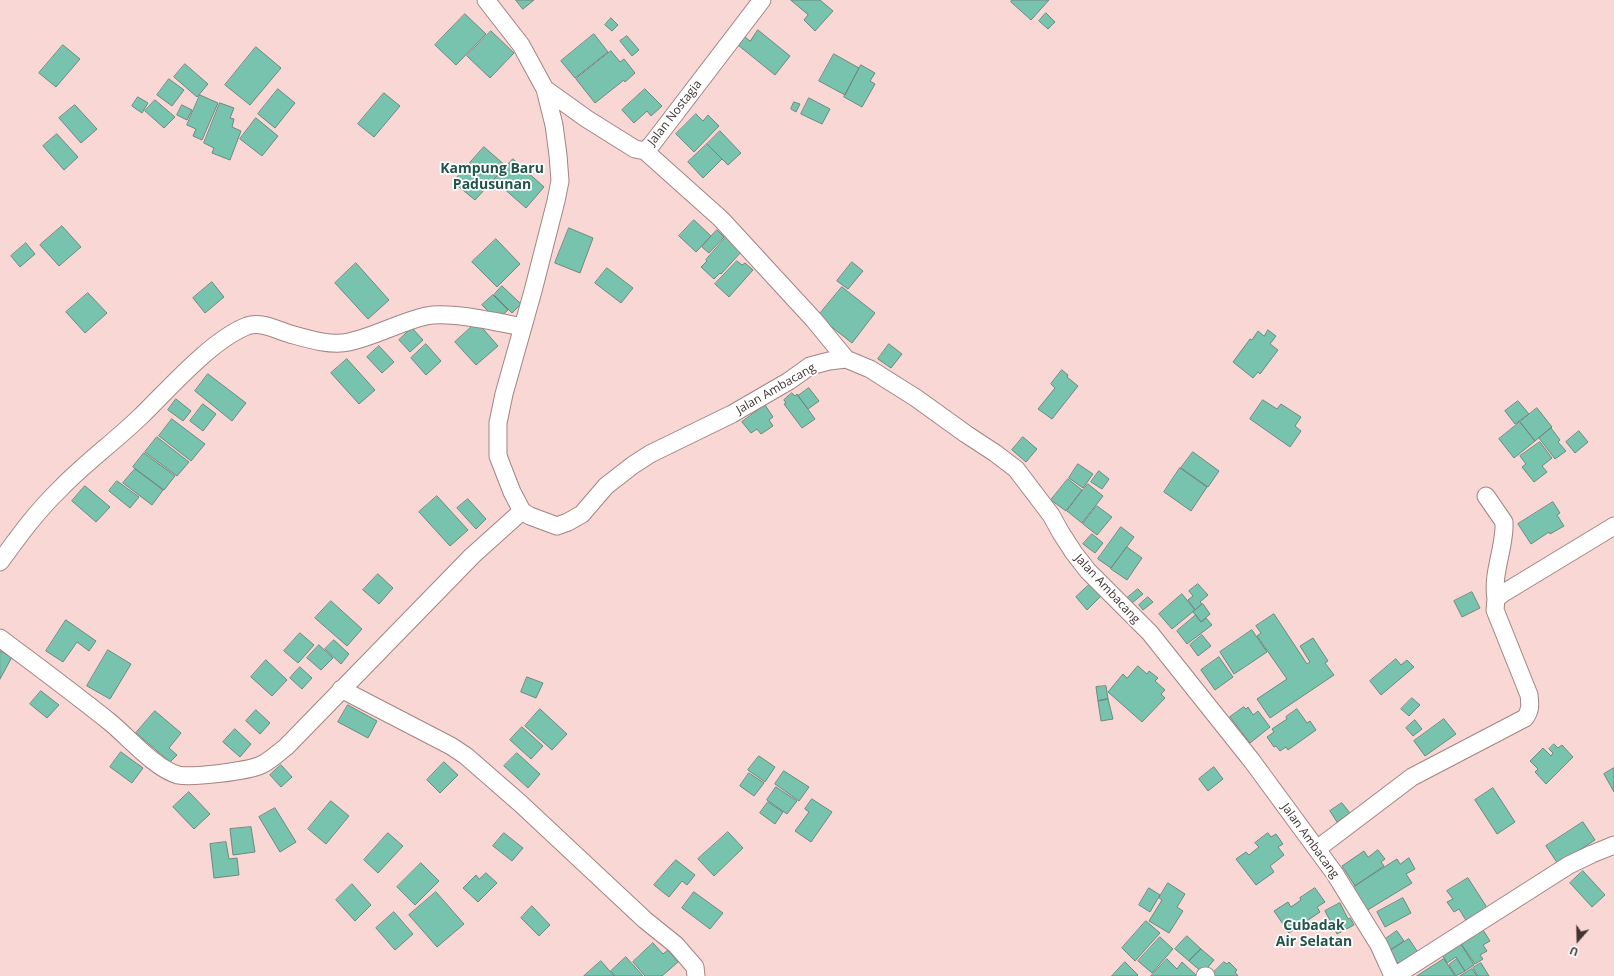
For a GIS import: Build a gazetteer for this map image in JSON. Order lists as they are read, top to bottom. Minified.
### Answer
{"streets":{"street":["Jalan Nostagia","Jalan Ambacang"]},"districts":["Kampung Baru Padusunan","Cubadak Air Selatan"],"north":"bottom"}
